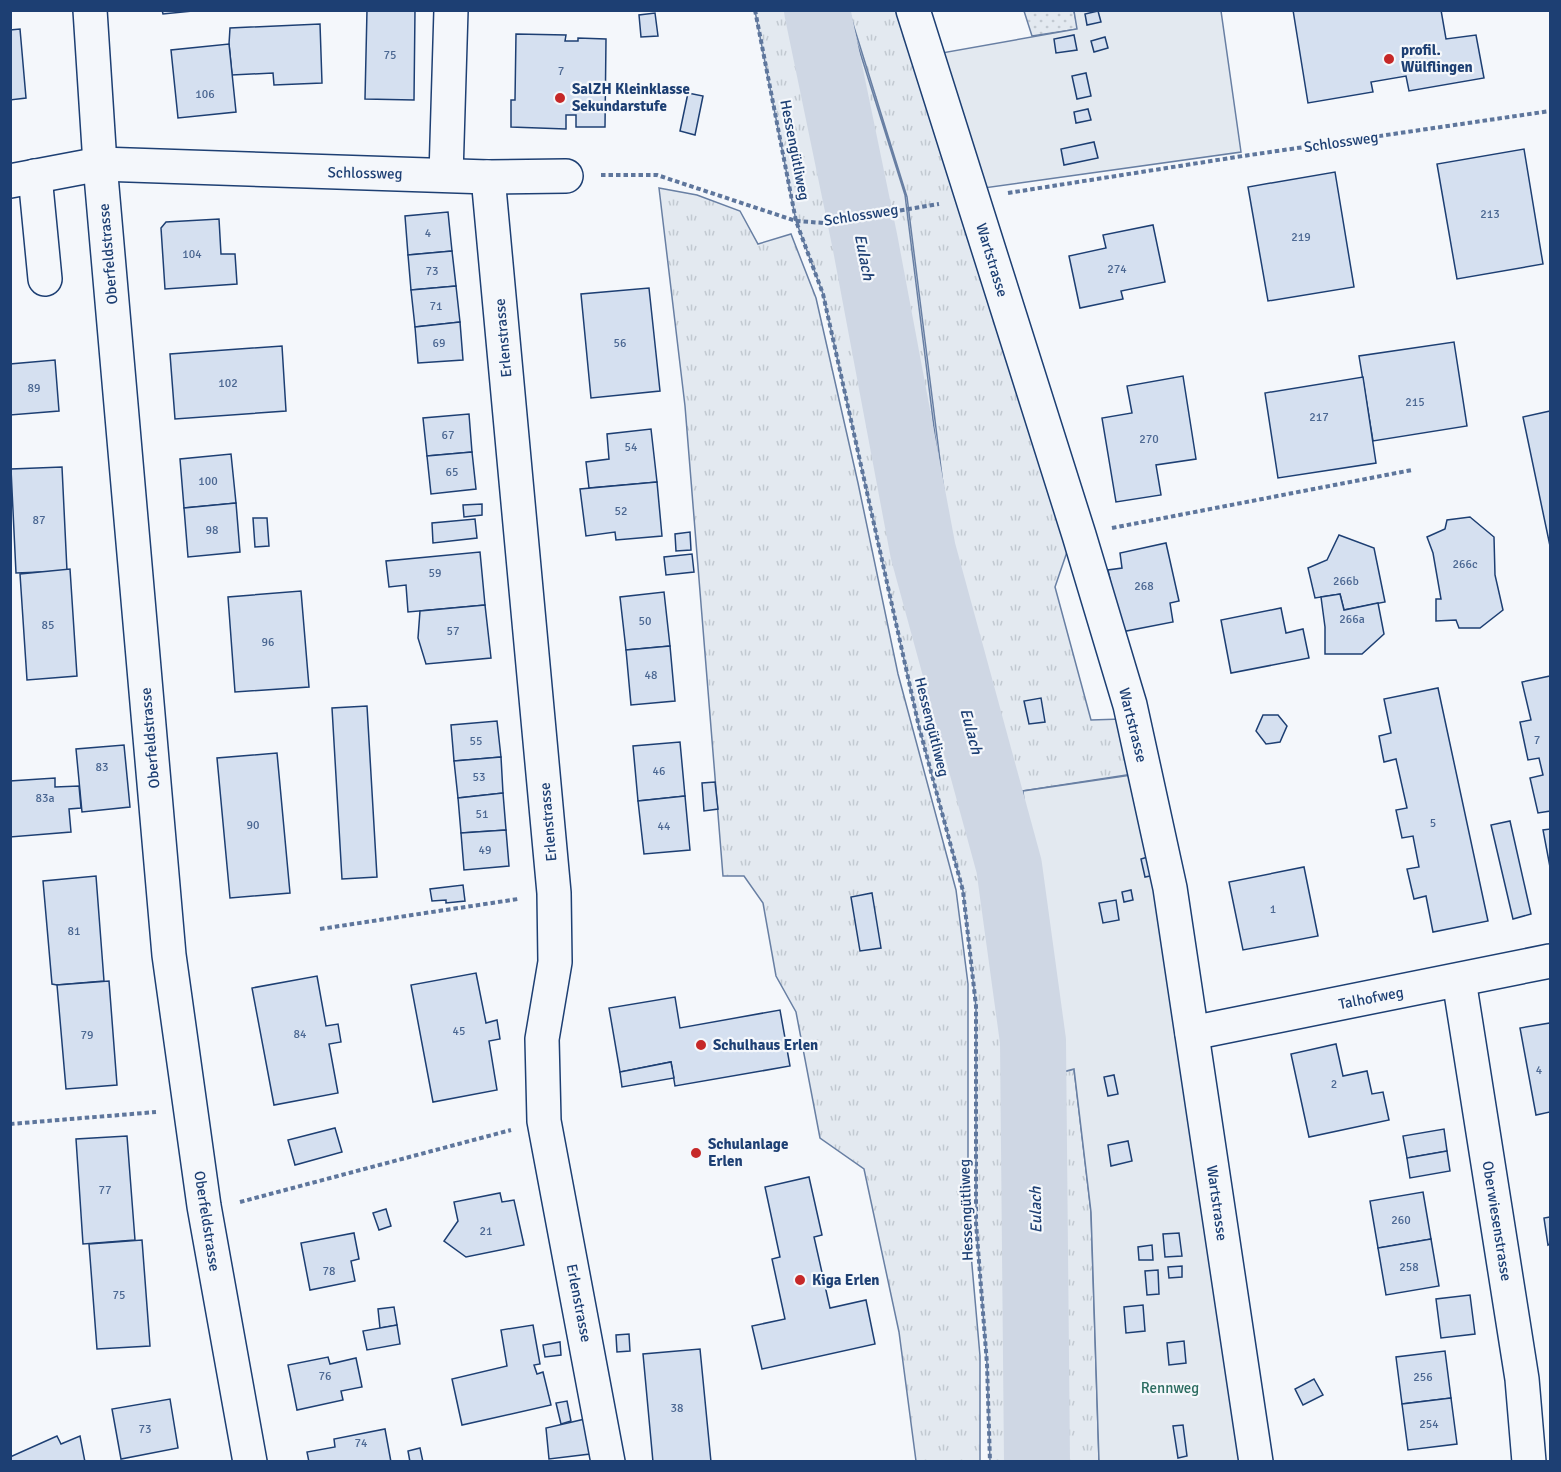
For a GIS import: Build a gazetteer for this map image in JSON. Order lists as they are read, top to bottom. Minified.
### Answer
{"streets":{"street":["Schlossweg","Oberfeldstrasse","Wartstrasse","Erlenstrasse","Talhofweg","Oberwiesenstrasse"],"path":["Hessengütliweg"]},"crossings":[["Schlossweg","Hessengütliweg"],["Schlossweg","Oberfeldstrasse"],["Schlossweg","Wartstrasse"],["Schlossweg","Erlenstrasse"],["Wartstrasse","Talhofweg"],["Talhofweg","Oberwiesenstrasse"]],"water":["Eulach"],"parks":["Rennweg"],"places":["profil. Wülflingen","SalZH Kleinklasse Sekundarstufe","Schulhaus Erlen","Schulanlage Erlen","Kiga Erlen"],"house_numbers":["75","7","106","213","4","219","104","274","73","71","69","56","102","89","215","217","67","270","54","65","100","52","87","98","266c","59","266b","268","266a","50","85","57","96","48","7","55","83","46","53","83a","51","5","90","44","49","1","81","45","84","79","4","2","77","260","21","258","78","75","76","256","38","254","73","74"]}
